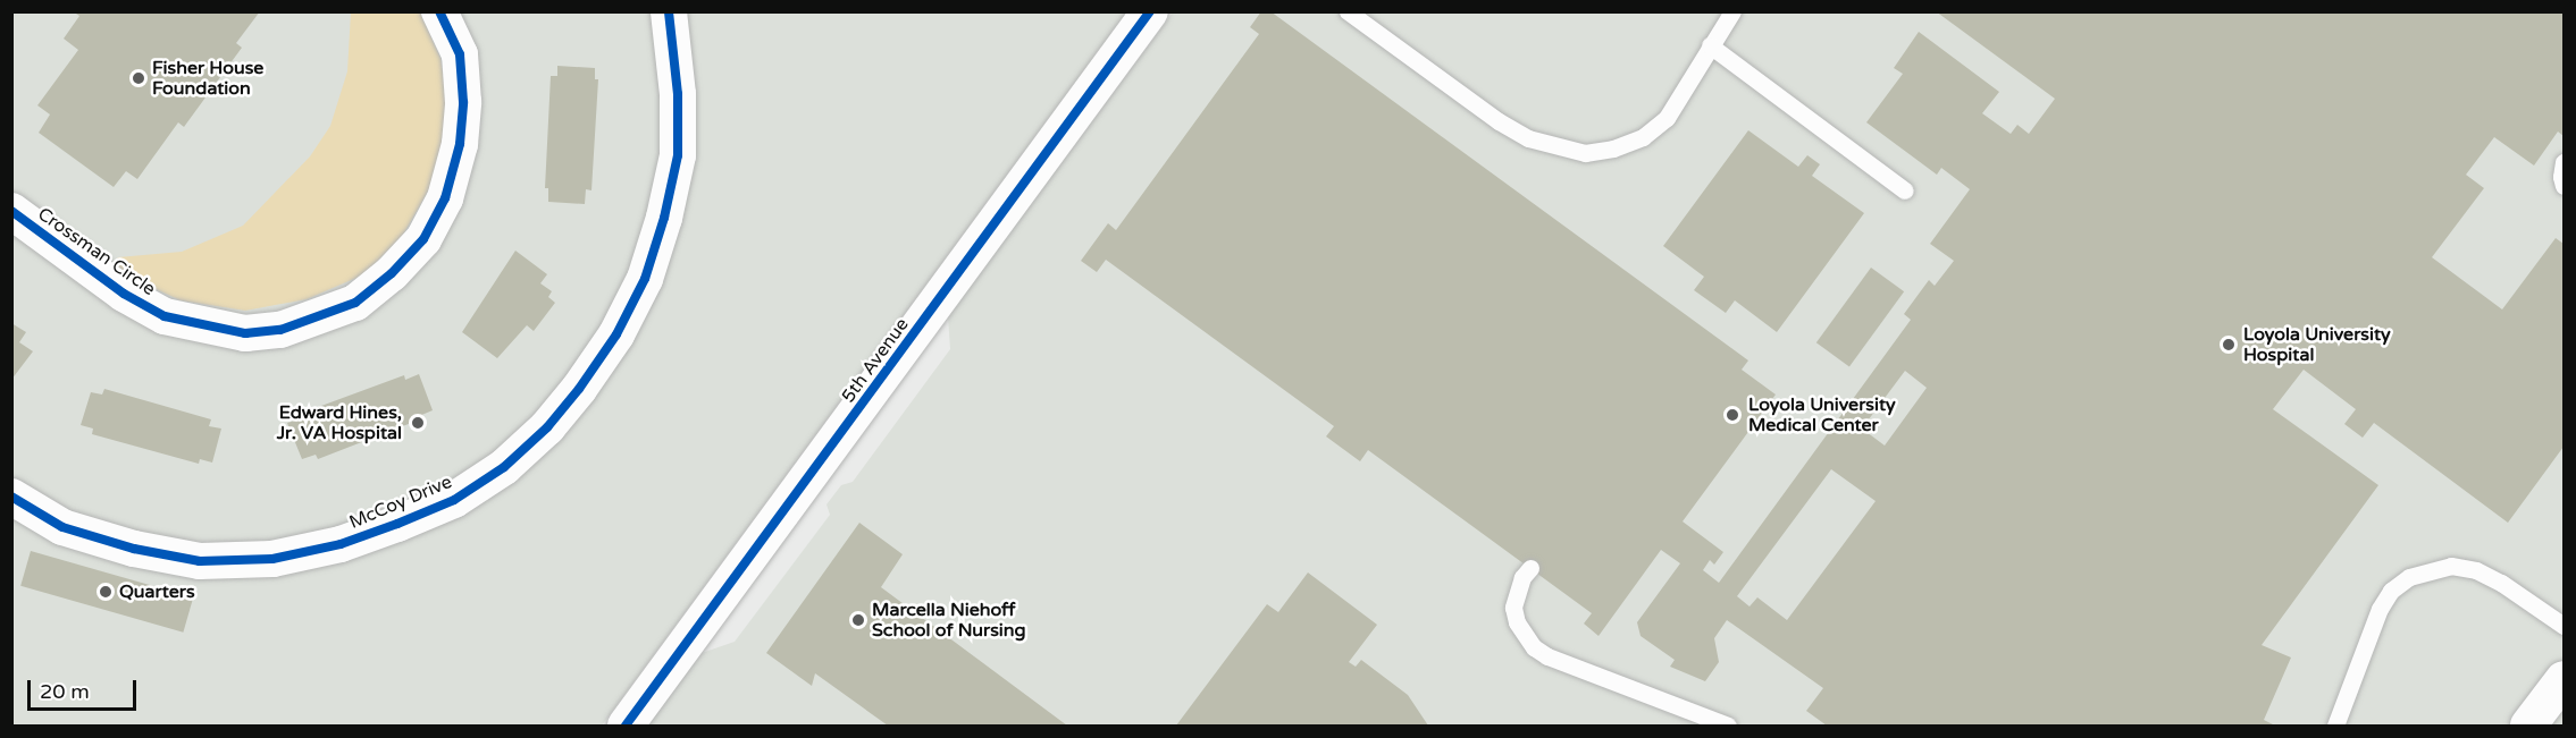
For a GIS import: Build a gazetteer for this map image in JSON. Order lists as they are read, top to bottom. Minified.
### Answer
{"streets":{"street":["Crossman Circle","5th Avenue","McCoy Drive"]},"places":["Fisher House Foundation","Loyola University Hospital","Loyola University Medical Center","Edward Hines, Jr. VA Hospital","Quarters","Marcella Niehoff School of Nursing"],"scale_bar":"20 m"}
